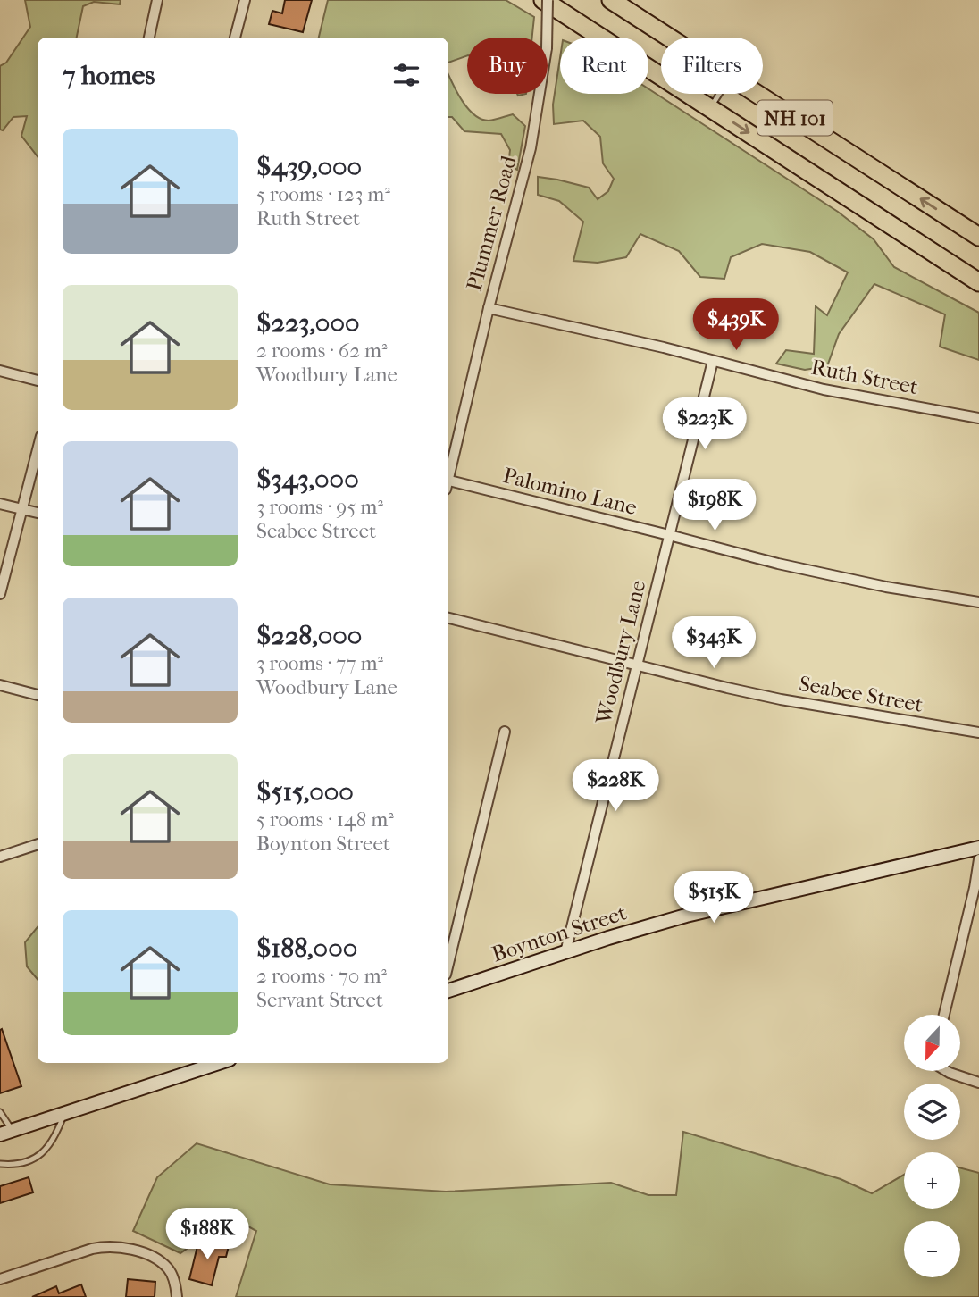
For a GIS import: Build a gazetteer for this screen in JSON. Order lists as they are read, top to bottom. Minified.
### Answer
{"streets":{"highway":["NH 101"],"street":["Plummer Road","Ruth Street","Palomino Lane","Woodbury Lane","Seabee Street","Boynton Street"]},"crossings":[["NH 101","Plummer Road"],["Plummer Road","Ruth Street"],["Ruth Street","Woodbury Lane"],["Palomino Lane","Woodbury Lane"],["Woodbury Lane","Seabee Street"],["Woodbury Lane","Boynton Street"]],"north":"bottom","page":{"chip":["Buy","Rent","Filters"],"heading":"7 homes","list":[{"name":"$439,000","note":"5 rooms · 123 m² · Ruth Street"},{"name":"$223,000","note":"2 rooms · 62 m² · Woodbury Lane"},{"name":"$343,000","note":"3 rooms · 95 m² · Seabee Street"},{"name":"$228,000","note":"3 rooms · 77 m² · Woodbury Lane"},{"name":"$515,000","note":"5 rooms · 148 m² · Boynton Street"},{"name":"$188,000","note":"2 rooms · 70 m² · Servant Street"}],"price":["$439K","$223K","$198K","$343K","$228K","$515K","$188K"],"map_buttons":["+","−"]}}
